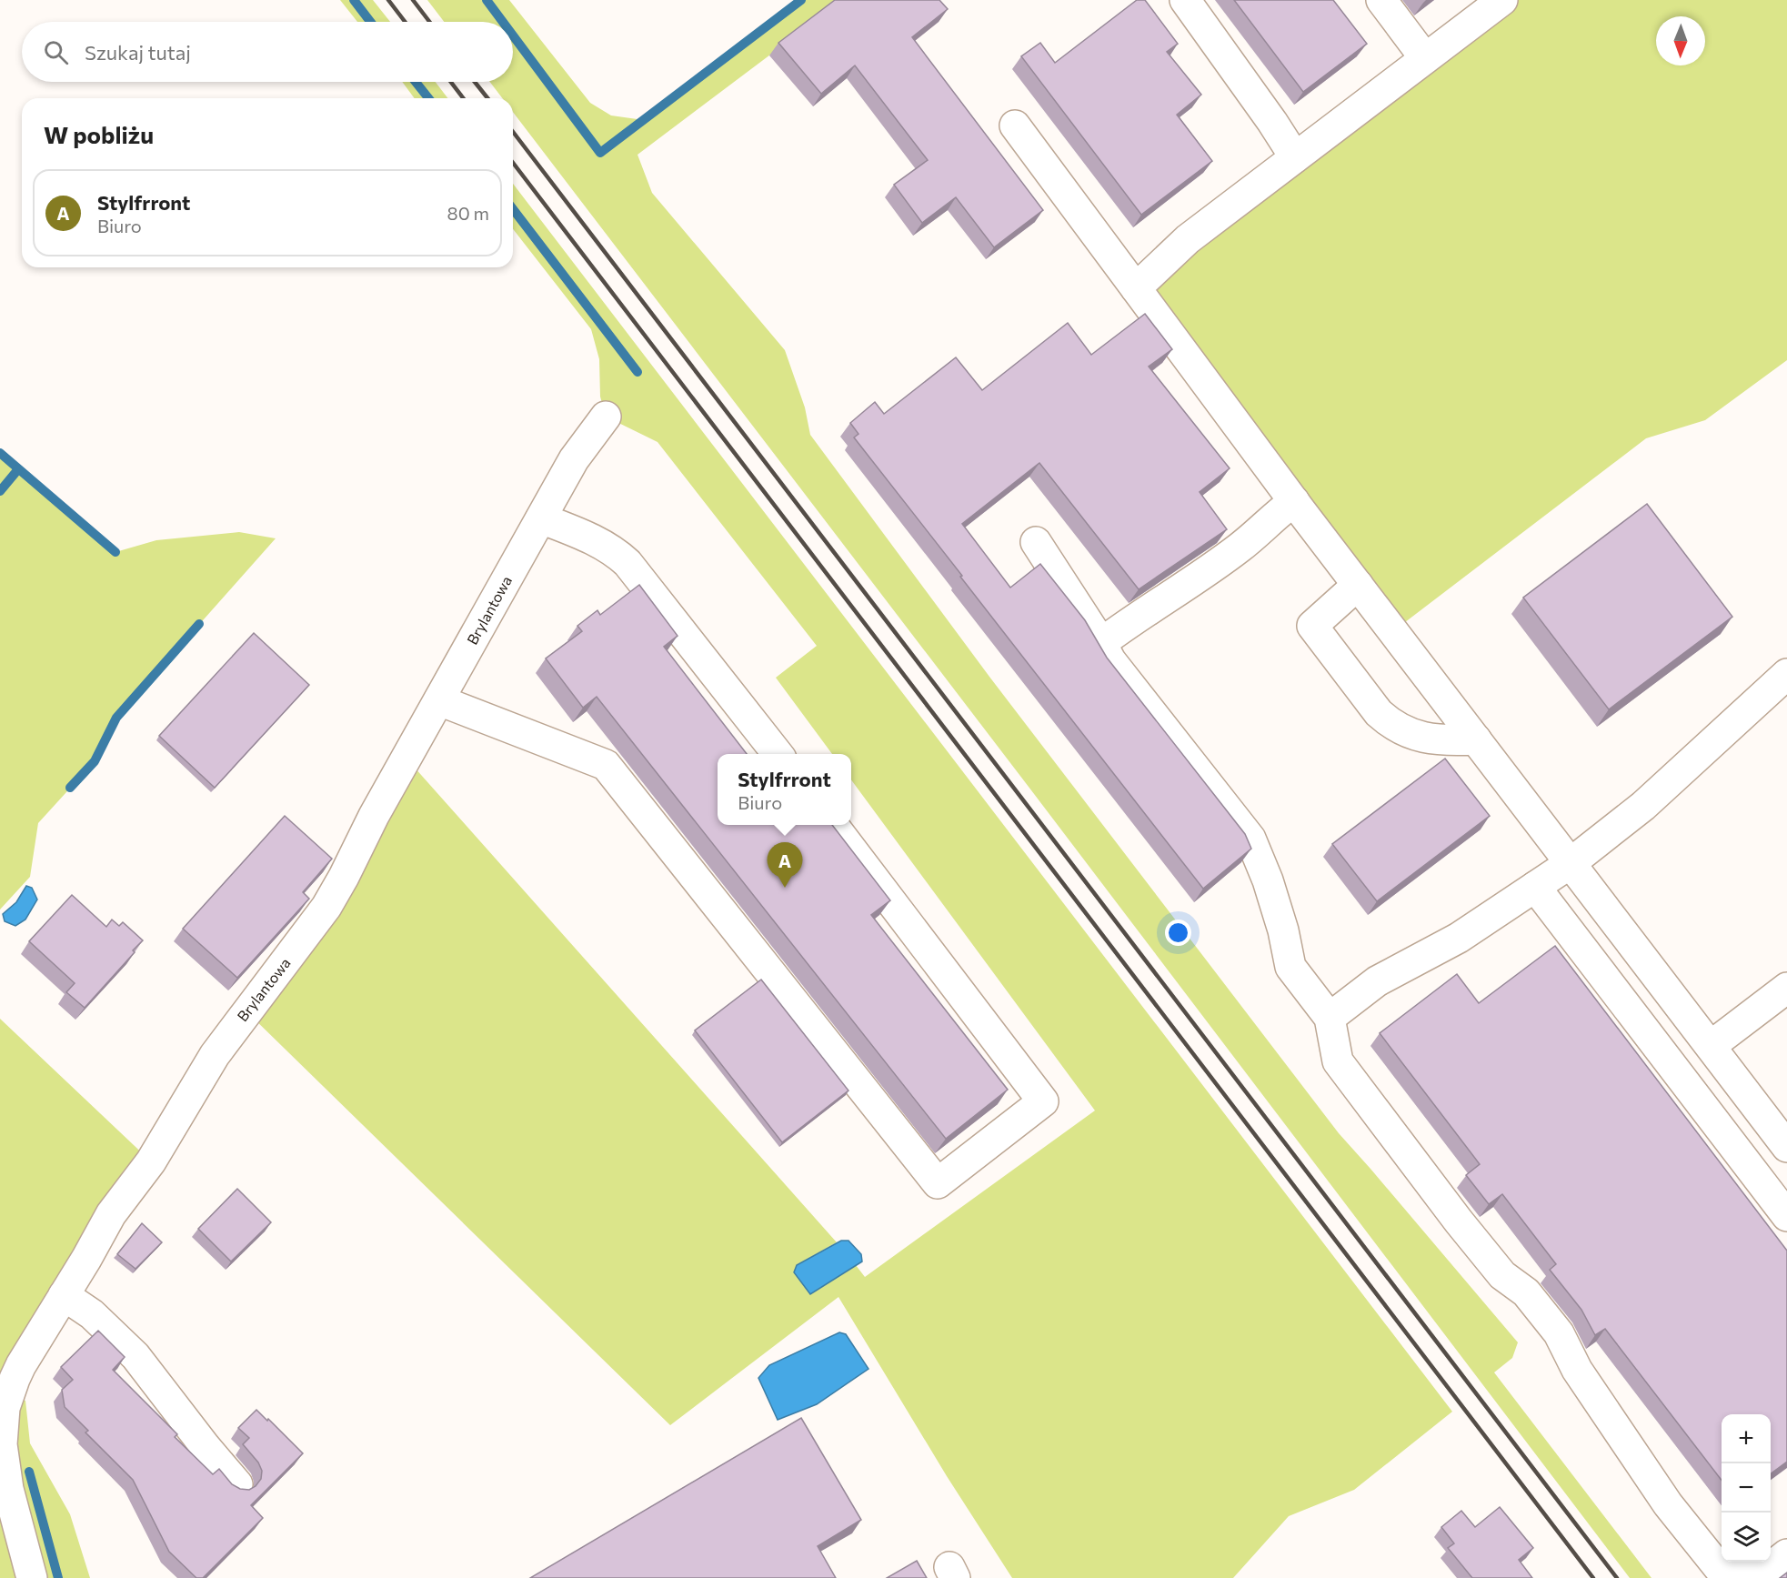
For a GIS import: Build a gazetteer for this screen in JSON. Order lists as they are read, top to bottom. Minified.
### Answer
{"streets":{"street":["Brylantowa"]},"north":"bottom","page":{"search":"Szukaj tutaj","heading":"W pobliżu","list":[{"mark":"A","name":"Stylfrront","note":"Biuro","value":"80 m"}],"popup":["Stylfrront","Biuro"],"pins":"A","map_buttons":["+","−"]}}
